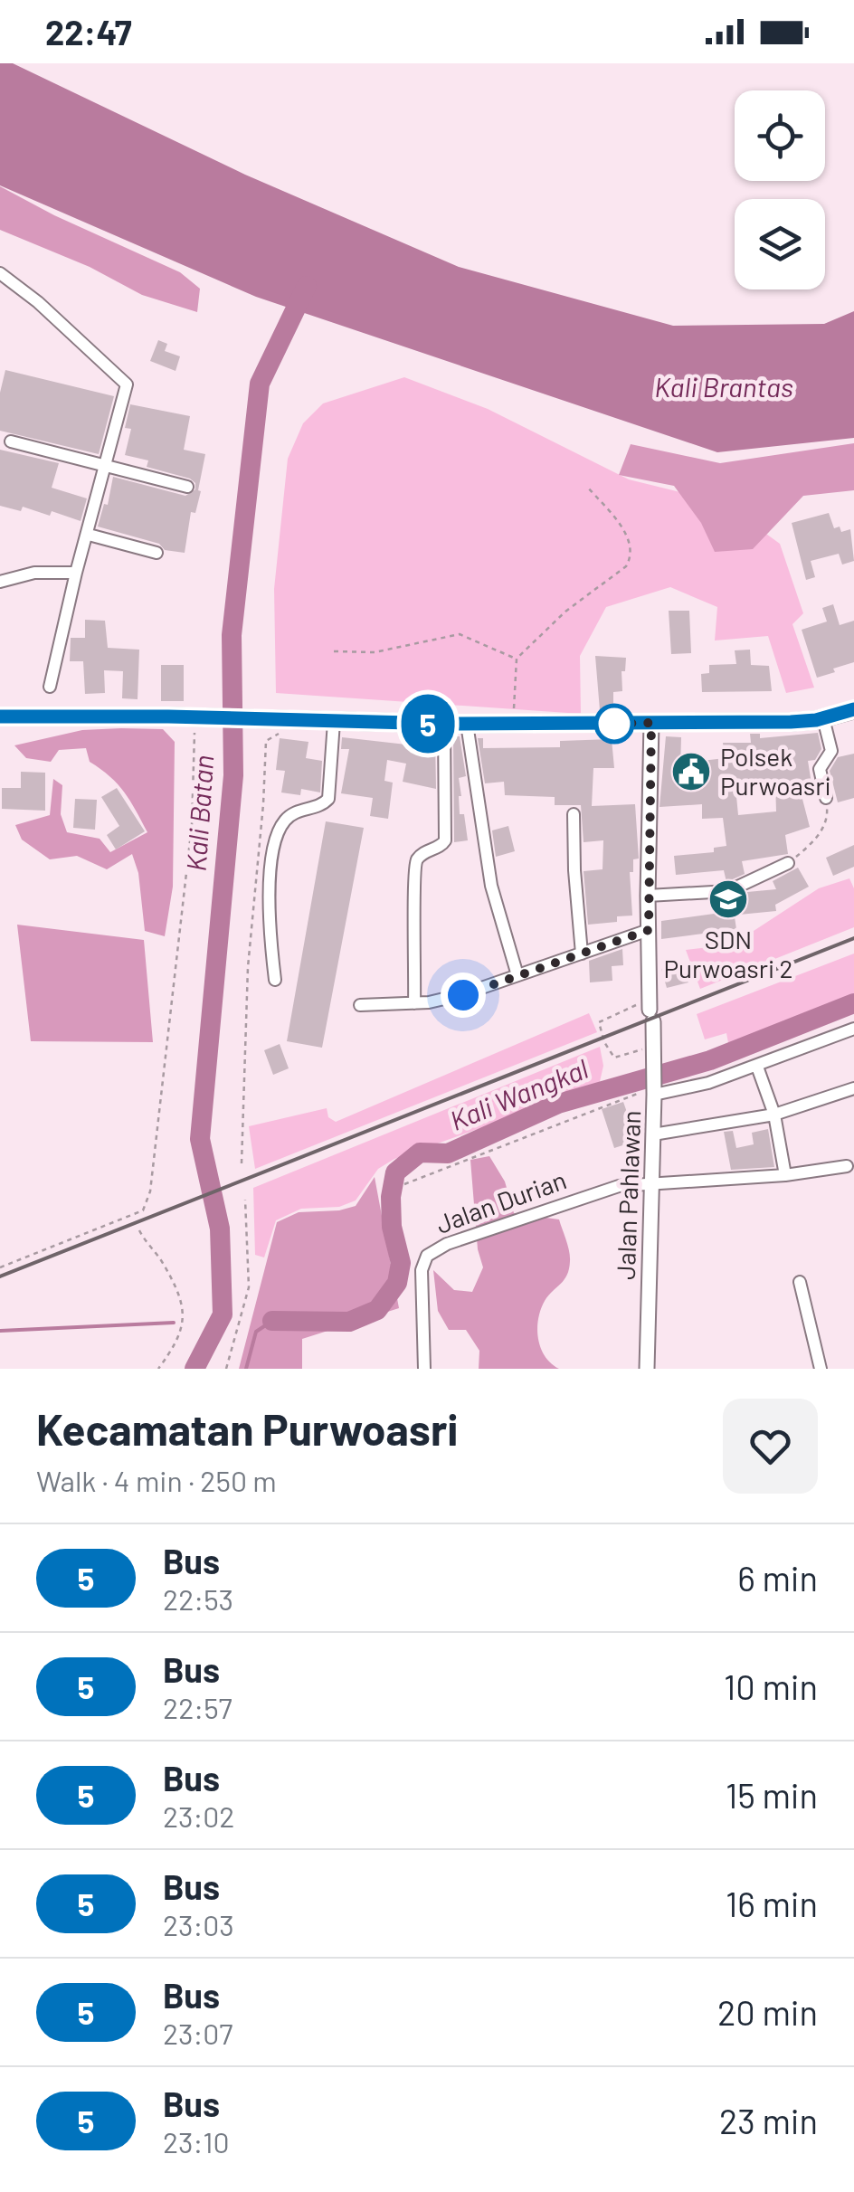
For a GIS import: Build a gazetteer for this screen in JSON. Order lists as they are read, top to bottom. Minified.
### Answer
{"streets":{"main road":["Jalan Pahlawan"],"street":["Jalan Durian"]},"crossings":[["Jalan Pahlawan","Jalan Durian"]],"water":["Kali Brantas","Kali Batan","Kali Wangkal"],"places":{"public building":["Polsek Purwoasri"],"school or university":["SDN Purwoasri 2"]},"lines":["bus line 5"],"page":{"status":"22:47","on_map":"5","heading":["Kecamatan Purwoasri","Walk · 4 min · 250 m"],"list":[{"mark":"5","name":"Bus","note":"22:53","value":"6 min"},{"mark":"5","name":"Bus","note":"22:57","value":"10 min"},{"mark":"5","name":"Bus","note":"23:02","value":"15 min"},{"mark":"5","name":"Bus","note":"23:03","value":"16 min"},{"mark":"5","name":"Bus","note":"23:07","value":"20 min"},{"mark":"5","name":"Bus","note":"23:10","value":"23 min"}]}}
